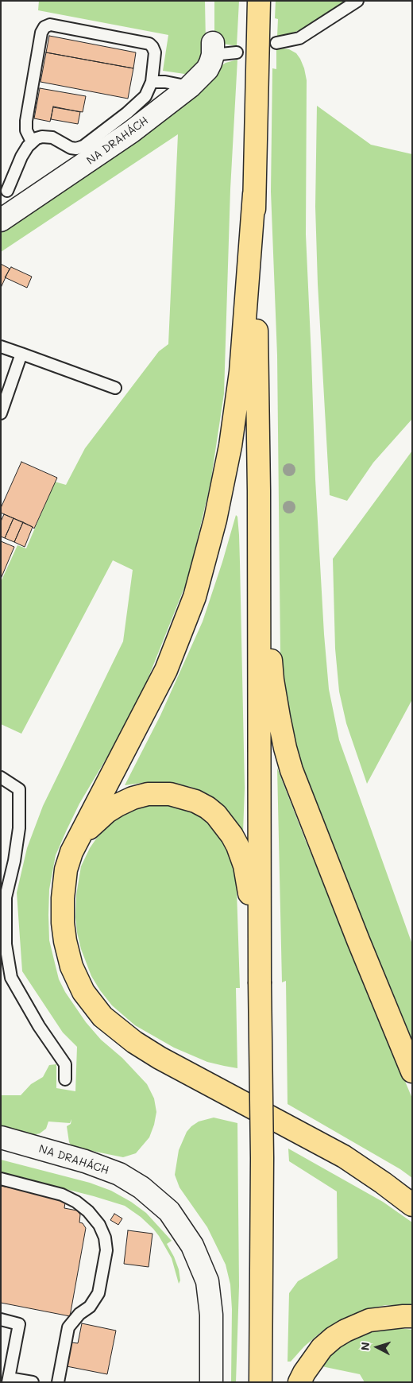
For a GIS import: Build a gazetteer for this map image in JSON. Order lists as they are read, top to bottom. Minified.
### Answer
{"streets":{"street":["NA DRAHÁCH"]},"north":"left"}
